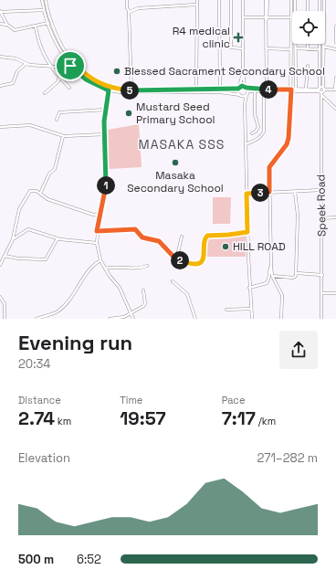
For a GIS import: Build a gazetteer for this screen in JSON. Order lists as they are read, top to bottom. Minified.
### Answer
{"streets":{"street":["Speek Road"]},"districts":["MASAKA SSS"],"places":{"health":["R4 medical clinic"],"other":["Blessed Sacrament Secondary School","Mustard Seed Primary School","Masaka Secondary School","HILL ROAD"]},"page":{"pins":["4","5","1","3","2"],"heading":["Evening run","20:34"],"stats":[["Distance","2.74 km"],["Time","19:57"],["Pace","7:17 /km"]],"chart":["Elevation","271–282 m"],"list":[{"name":"500 m","note":"6:52"}]}}
